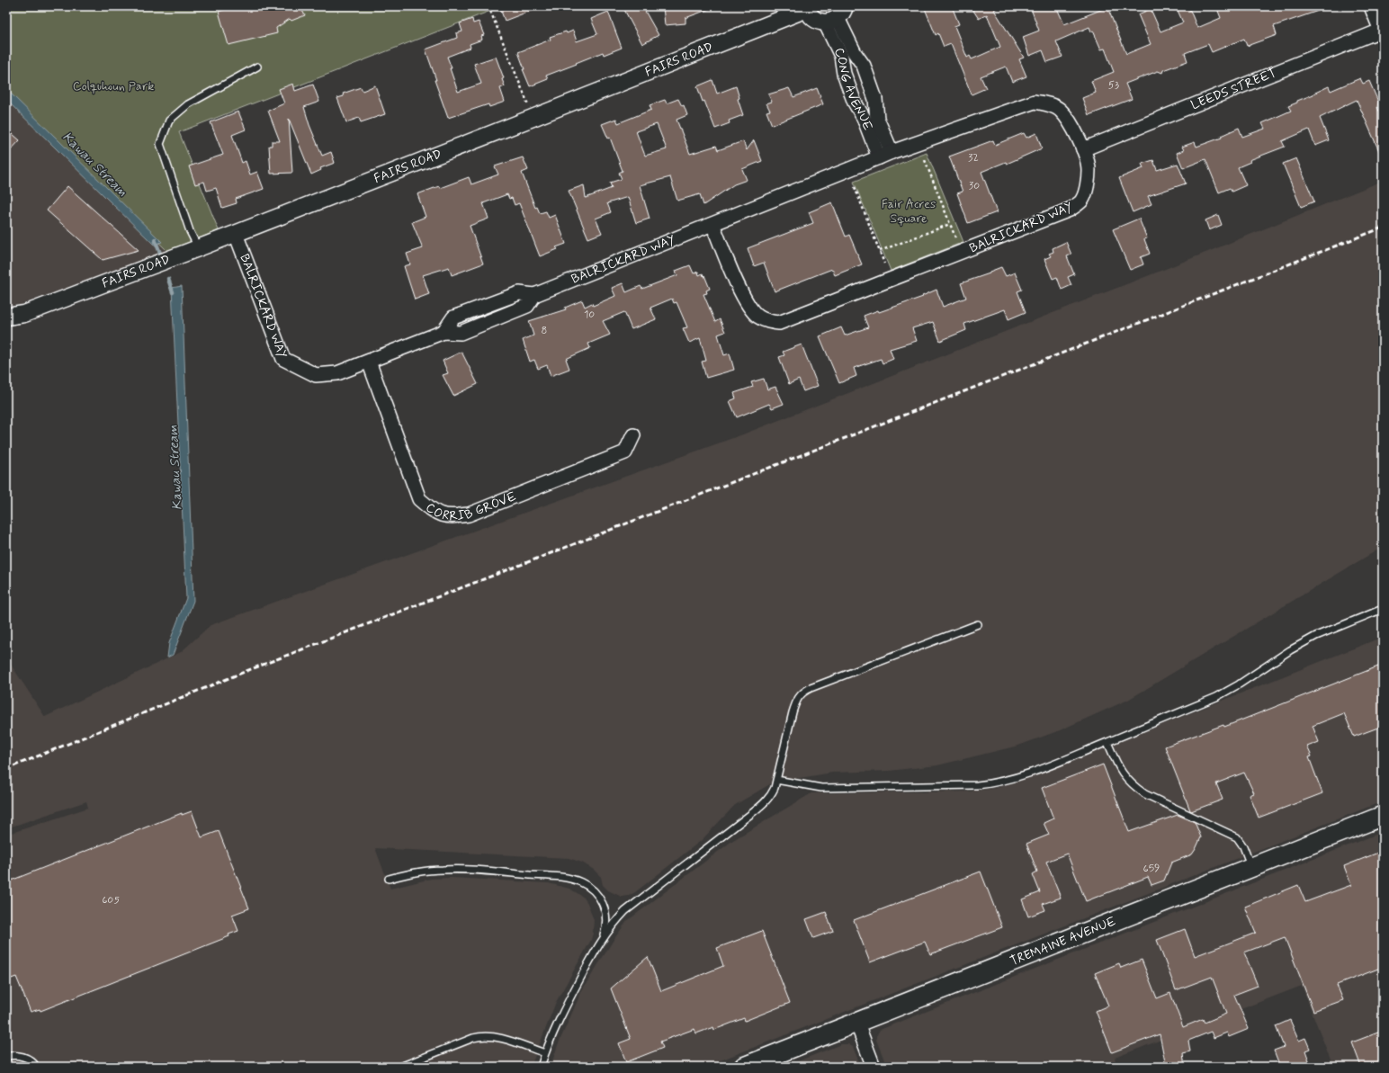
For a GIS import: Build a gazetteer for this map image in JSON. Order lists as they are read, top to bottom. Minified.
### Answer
{"streets":{"main road":["TREMAINE AVENUE"],"street":["FAIRS ROAD","CONG AVENUE","LEEDS STREET","BALRICKARD WAY","CORRIB GROVE"]},"crossings":[["FAIRS ROAD","BALRICKARD WAY"],["CONG AVENUE","BALRICKARD WAY"],["LEEDS STREET","BALRICKARD WAY"],["BALRICKARD WAY","CORRIB GROVE"]],"water":["Kawau Stream"],"parks":["Colquhoun Park","Fair Acres Square"],"house_numbers":["53","32","30","10","8","659","605"]}
